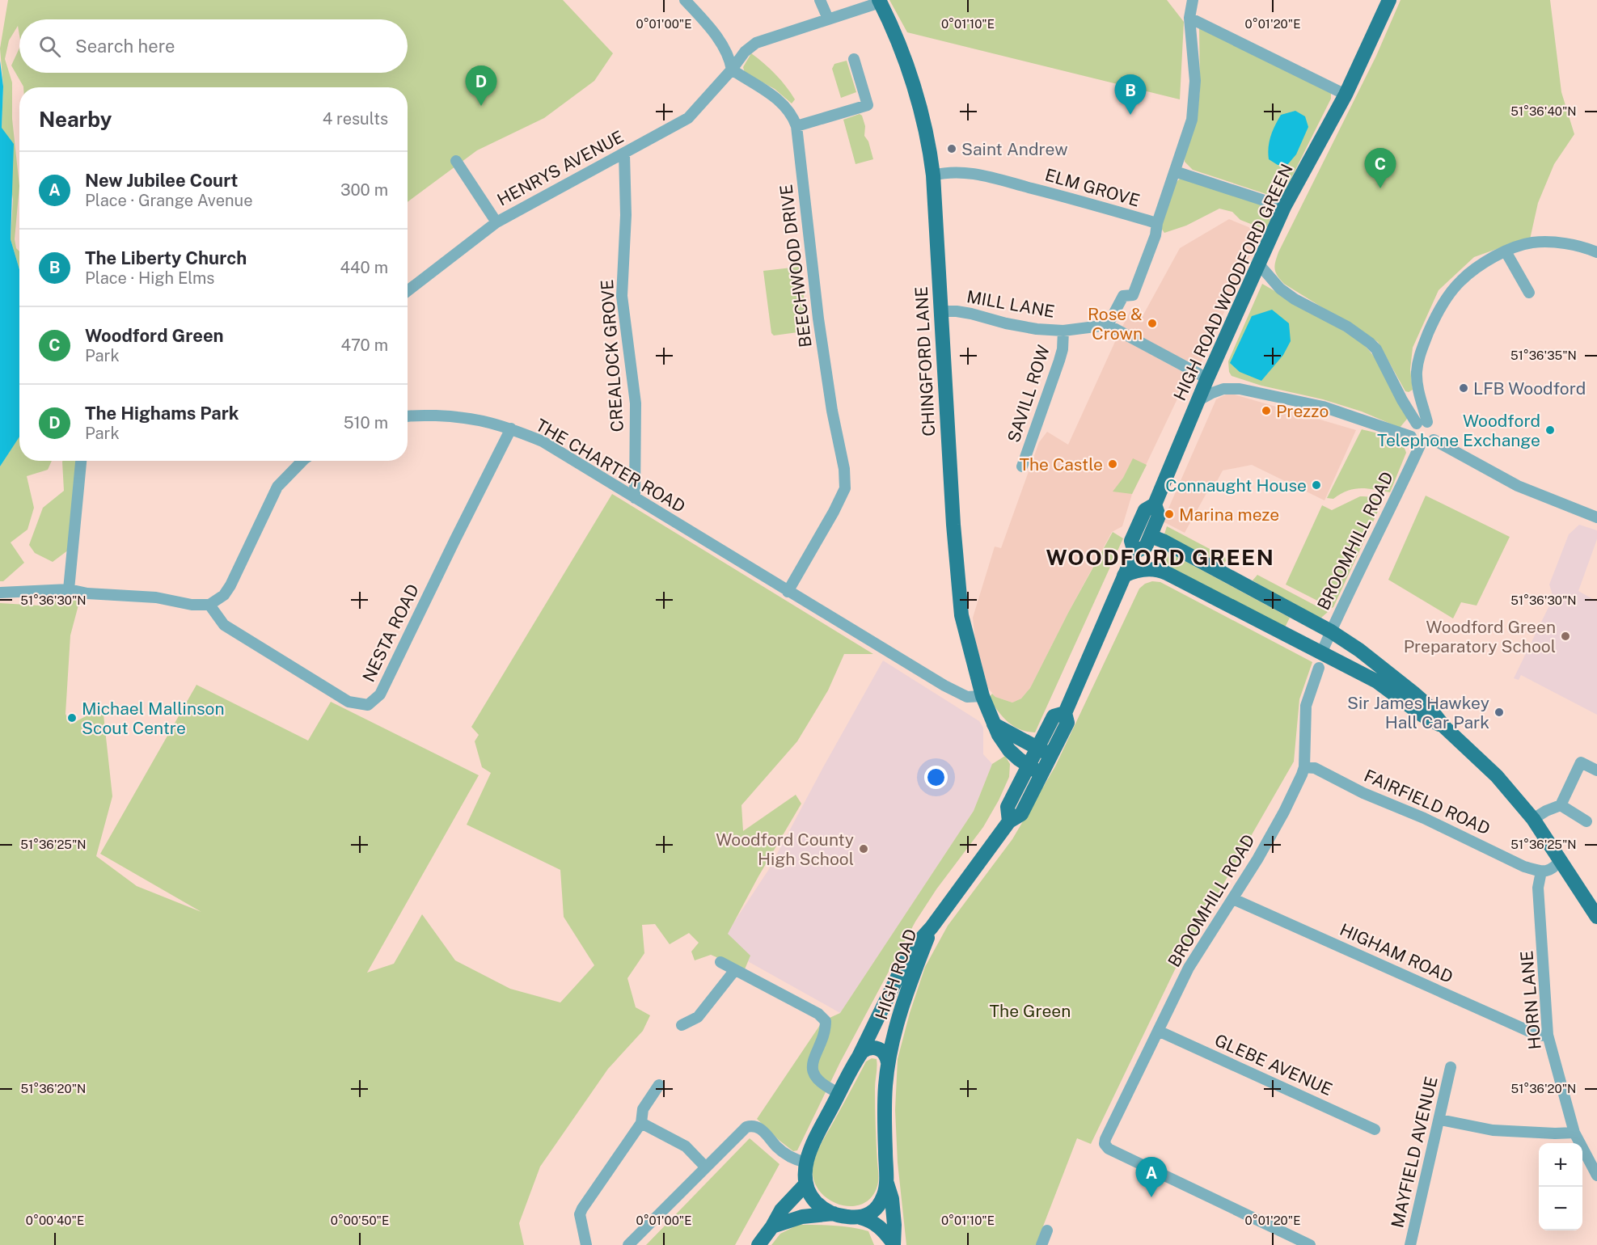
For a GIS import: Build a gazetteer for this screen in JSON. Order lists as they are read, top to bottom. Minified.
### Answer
{"streets":{"main road":["HIGH ROAD WOODFORD GREEN","CHINGFORD LANE","HIGH ROAD"],"street":["HENRYS AVENUE","ELM GROVE","BEECHWOOD DRIVE","MILL LANE","CREALOCK GROVE","SAVILL ROW","THE CHARTER ROAD","BROOMHILL ROAD","NESTA ROAD","FAIRFIELD ROAD","HIGHAM ROAD","HORN LANE","GLEBE AVENUE","MAYFIELD AVENUE"]},"crossings":[["HENRYS AVENUE","BEECHWOOD DRIVE"],["HENRYS AVENUE","CREALOCK GROVE"],["HENRYS AVENUE","CHINGFORD LANE"],["ELM GROVE","CHINGFORD LANE"],["BEECHWOOD DRIVE","THE CHARTER ROAD"],["HIGH ROAD WOODFORD GREEN","CHINGFORD LANE"],["HIGH ROAD WOODFORD GREEN","HIGH ROAD"],["MILL LANE","CHINGFORD LANE"],["MILL LANE","SAVILL ROW"],["CREALOCK GROVE","THE CHARTER ROAD"],["CHINGFORD LANE","THE CHARTER ROAD"],["THE CHARTER ROAD","NESTA ROAD"],["BROOMHILL ROAD","FAIRFIELD ROAD"],["BROOMHILL ROAD","HIGHAM ROAD"],["BROOMHILL ROAD","GLEBE AVENUE"],["FAIRFIELD ROAD","HORN LANE"],["HIGHAM ROAD","HORN LANE"]],"districts":["WOODFORD GREEN"],"parks":["The Green"],"places":["Saint Andrew","Rose & Crown","LFB Woodford","Prezzo","Woodford Telephone Exchange","The Castle","Connaught House","Marina meze","Woodford Green Preparatory School","Sir James Hawkey Hall Car Park","Michael Mallinson Scout Centre","Woodford County High School"],"page":{"search":"Search here","pins":["D","B","C","A"],"heading":["Nearby","4 results"],"list":[{"mark":"A","name":"New Jubilee Court","note":"Place · Grange Avenue","value":"300 m"},{"mark":"B","name":"The Liberty Church","note":"Place · High Elms","value":"440 m"},{"mark":"C","name":"Woodford Green","note":"Park","value":"470 m"},{"mark":"D","name":"The Highams Park","note":"Park","value":"510 m"}],"map_buttons":["+","−"]},"coordinates":["0°01'00\"E","0°01'10\"E","0°01'20\"E","51°36'40\"N","51°36'35\"N","51°36'30\"N","51°36'25\"N","51°36'20\"N","0°00'40\"E","0°00'50\"E"]}
